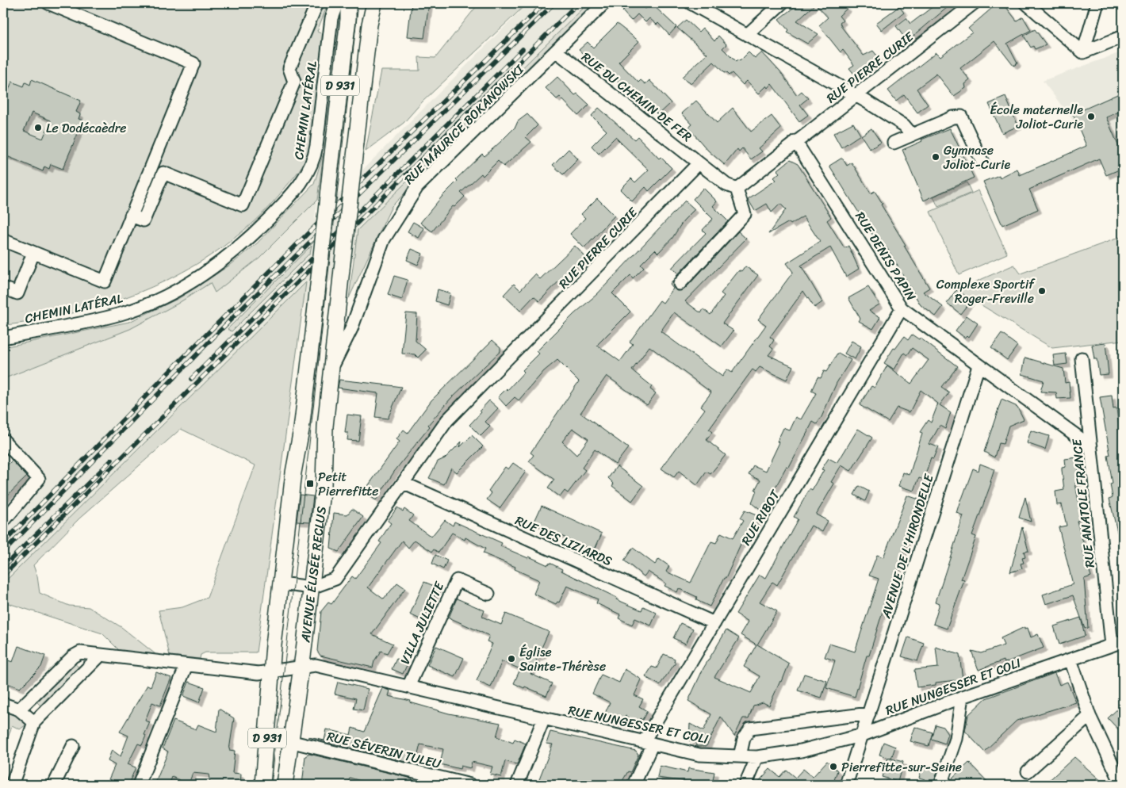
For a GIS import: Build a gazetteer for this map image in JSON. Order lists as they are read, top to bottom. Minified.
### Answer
{"streets":{"main road":["D 931","AVENUE ÉLISÉE RECLUS"],"street":["RUE PIERRE CURIE","RUE DU CHEMIN DE FER","CHEMIN LATÉRAL","RUE MAURICE BOKANOWSKI","RUE DENIS PAPIN","RUE ANATOLE FRANCE","RUE RIBOT","RUE DES LIZIARDS","AVENUE DE L'HIRONDELLE","VILLA JULIETTE","RUE NUNGESSER ET COLI","RUE SÉVERIN TULEU"]},"crossings":[["RUE PIERRE CURIE","D 931"],["RUE PIERRE CURIE","RUE DU CHEMIN DE FER"],["RUE PIERRE CURIE","RUE DENIS PAPIN"],["RUE PIERRE CURIE","RUE DES LIZIARDS"],["RUE PIERRE CURIE","AVENUE ÉLISÉE RECLUS"],["D 931","RUE NUNGESSER ET COLI"],["RUE DU CHEMIN DE FER","RUE MAURICE BOKANOWSKI"],["RUE MAURICE BOKANOWSKI","AVENUE ÉLISÉE RECLUS"],["RUE DENIS PAPIN","RUE ANATOLE FRANCE"],["RUE DENIS PAPIN","RUE RIBOT"],["RUE DENIS PAPIN","AVENUE DE L'HIRONDELLE"],["RUE ANATOLE FRANCE","RUE NUNGESSER ET COLI"],["RUE RIBOT","RUE DES LIZIARDS"],["RUE RIBOT","RUE NUNGESSER ET COLI"],["AVENUE DE L'HIRONDELLE","RUE NUNGESSER ET COLI"],["AVENUE ÉLISÉE RECLUS","RUE NUNGESSER ET COLI"],["AVENUE ÉLISÉE RECLUS","RUE SÉVERIN TULEU"],["VILLA JULIETTE","RUE NUNGESSER ET COLI"]],"places":{"other":["École maternelle Joliot-Curie","Le Dodécaèdre","Gymnase Joliot-Curie","Complexe Sportif Roger-Freville","Église Sainte-Thérèse","Pierrefitte-sur-Seine"],"transit":["Petit Pierrefitte"]}}
